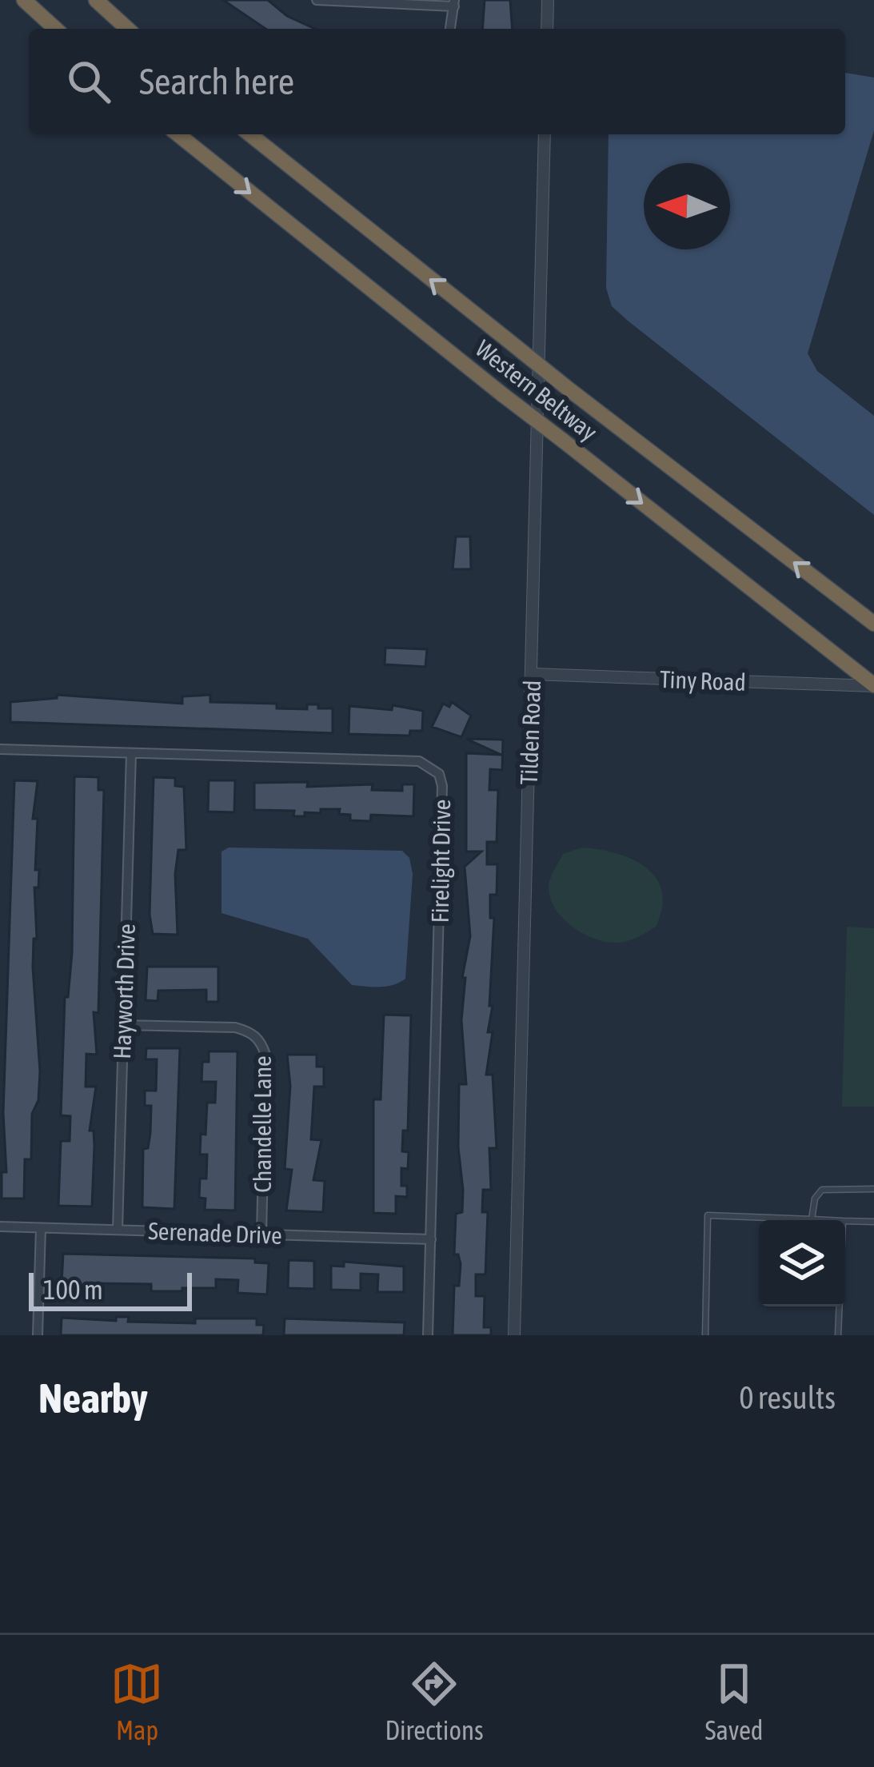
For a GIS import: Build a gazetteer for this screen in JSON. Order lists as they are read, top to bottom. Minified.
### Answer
{"streets":{"highway":["Western Beltway"],"street":["Tiny Road","Tilden Road","Firelight Drive","Hayworth Drive","Chandelle Lane","Serenade Drive"]},"crossings":[["Western Beltway","Tiny Road"],["Tiny Road","Tilden Road"],["Firelight Drive","Hayworth Drive"],["Firelight Drive","Serenade Drive"],["Hayworth Drive","Chandelle Lane"],["Hayworth Drive","Serenade Drive"],["Chandelle Lane","Serenade Drive"]],"scale_bar":"100 m","north":"left","page":{"search":"Search here","scale":"100 m","heading":["Nearby","0 results"],"nav":["Map","Directions","Saved"]}}
